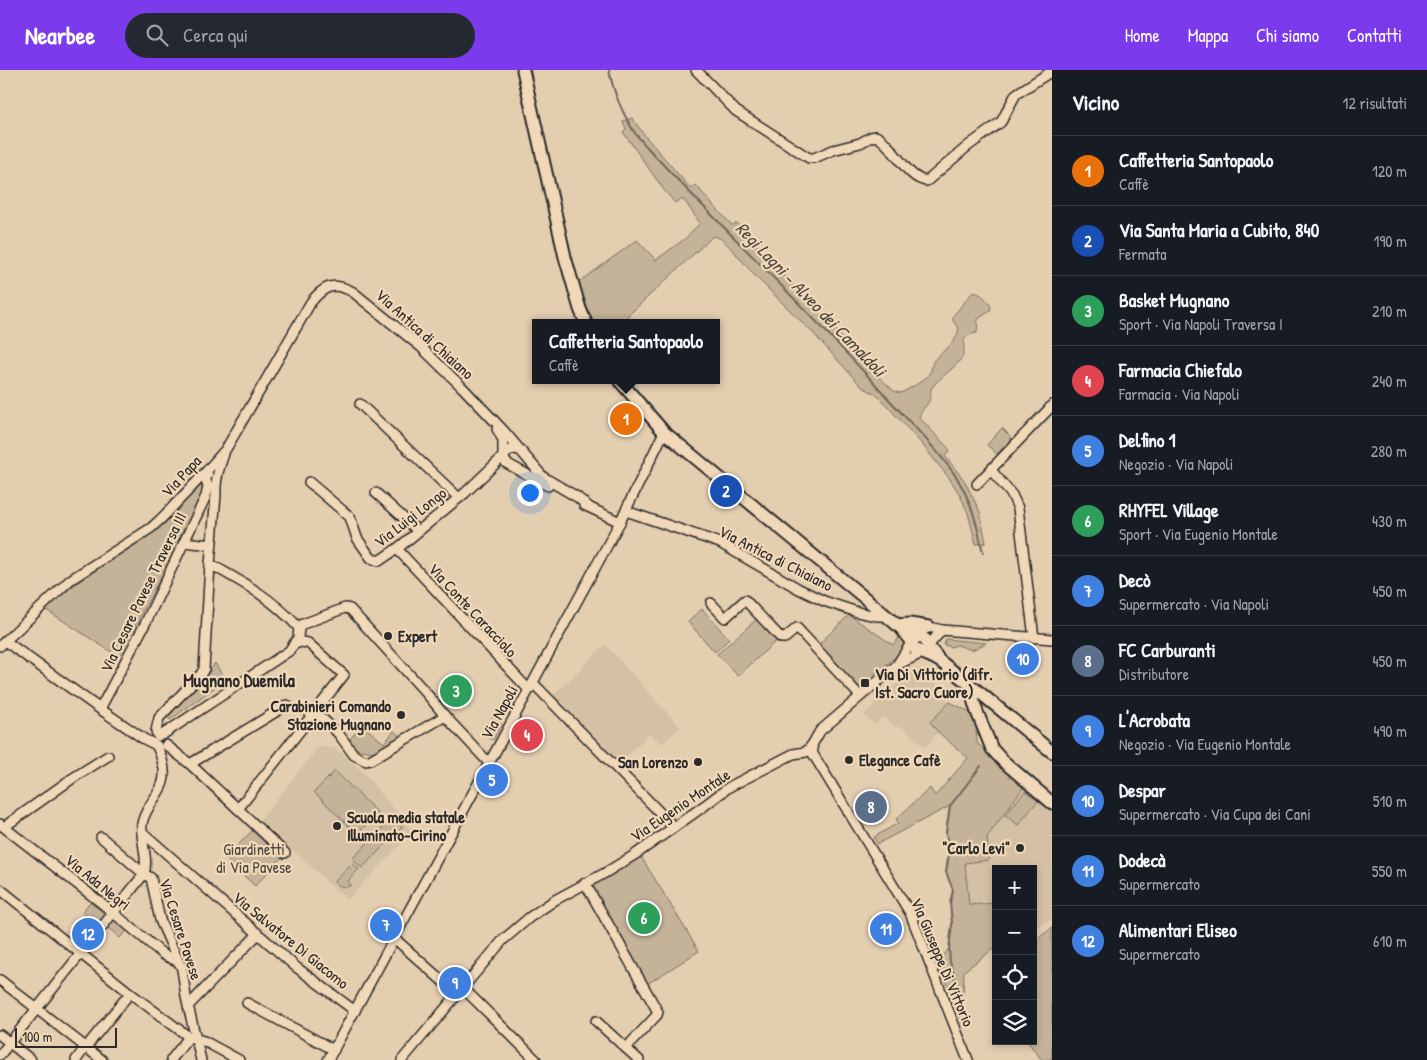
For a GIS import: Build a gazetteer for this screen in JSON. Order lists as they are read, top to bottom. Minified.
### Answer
{"streets":{"street":["Via Antica di Chiaiano","Via Papa","Via Luigi Longo","Via Cesare Pavese Traversa III","Via Conte Caracciolo","Via Napoli","Via Eugenio Montale","Via Ada Negri","Via Cesare Pavese","Via Salvatore Di Giacomo","Via Giuseppe Di Vittorio"]},"crossings":[["Via Antica di Chiaiano","Via Papa"],["Via Antica di Chiaiano","Via Luigi Longo"],["Via Antica di Chiaiano","Via Napoli"],["Via Papa","Via Cesare Pavese Traversa III"],["Via Luigi Longo","Via Conte Caracciolo"],["Via Conte Caracciolo","Via Napoli"],["Via Conte Caracciolo","Via Eugenio Montale"],["Via Napoli","Via Salvatore Di Giacomo"],["Via Eugenio Montale","Via Giuseppe Di Vittorio"],["Via Ada Negri","Via Cesare Pavese"],["Via Cesare Pavese","Via Salvatore Di Giacomo"]],"districts":["Mugnano Duemila"],"water":["Regi Lagni - Alveo dei Camaldoli"],"parks":["Giardinetti di Via Pavese"],"places":{"other":["Expert","Carabinieri Comando Stazione Mugnano","Elegance Cafè","San Lorenzo","Scuola media statale Illuminato-Cirino","\"Carlo Levi\""],"transit":["Via Di Vittorio (difr. Ist. Sacro Cuore)"]},"scale_bar":"100 m","page":{"header":"Nearbee","search":"Cerca qui","nav":["Home","Mappa","Chi siamo","Contatti"],"heading":["Vicino","12 risultati"],"list":[{"mark":"1","name":"Caffetteria Santopaolo","note":"Caffè","value":"120 m"},{"mark":"2","name":"Via Santa Maria a Cubito, 840","note":"Fermata","value":"190 m"},{"mark":"3","name":"Basket Mugnano","note":"Sport · Via Napoli Traversa I","value":"210 m"},{"mark":"4","name":"Farmacia Chiefalo","note":"Farmacia · Via Napoli","value":"240 m"},{"mark":"5","name":"Delfino 1","note":"Negozio · Via Napoli","value":"280 m"},{"mark":"6","name":"RHYFEL Village","note":"Sport · Via Eugenio Montale","value":"430 m"},{"mark":"7","name":"Decò","note":"Supermercato · Via Napoli","value":"450 m"},{"mark":"8","name":"FC Carburanti","note":"Distributore","value":"450 m"},{"mark":"9","name":"L'Acrobata","note":"Negozio · Via Eugenio Montale","value":"490 m"},{"mark":"10","name":"Despar","note":"Supermercato · Via Cupa dei Cani","value":"510 m"},{"mark":"11","name":"Dodecà","note":"Supermercato","value":"550 m"},{"mark":"12","name":"Alimentari Eliseo","note":"Supermercato","value":"610 m"}],"popup":["Caffetteria Santopaolo","Caffè"],"pins":["1","2","10","3","4","5","8","6","7","11","12","9"],"map_buttons":["+","−"],"scale":"100 m"}}
